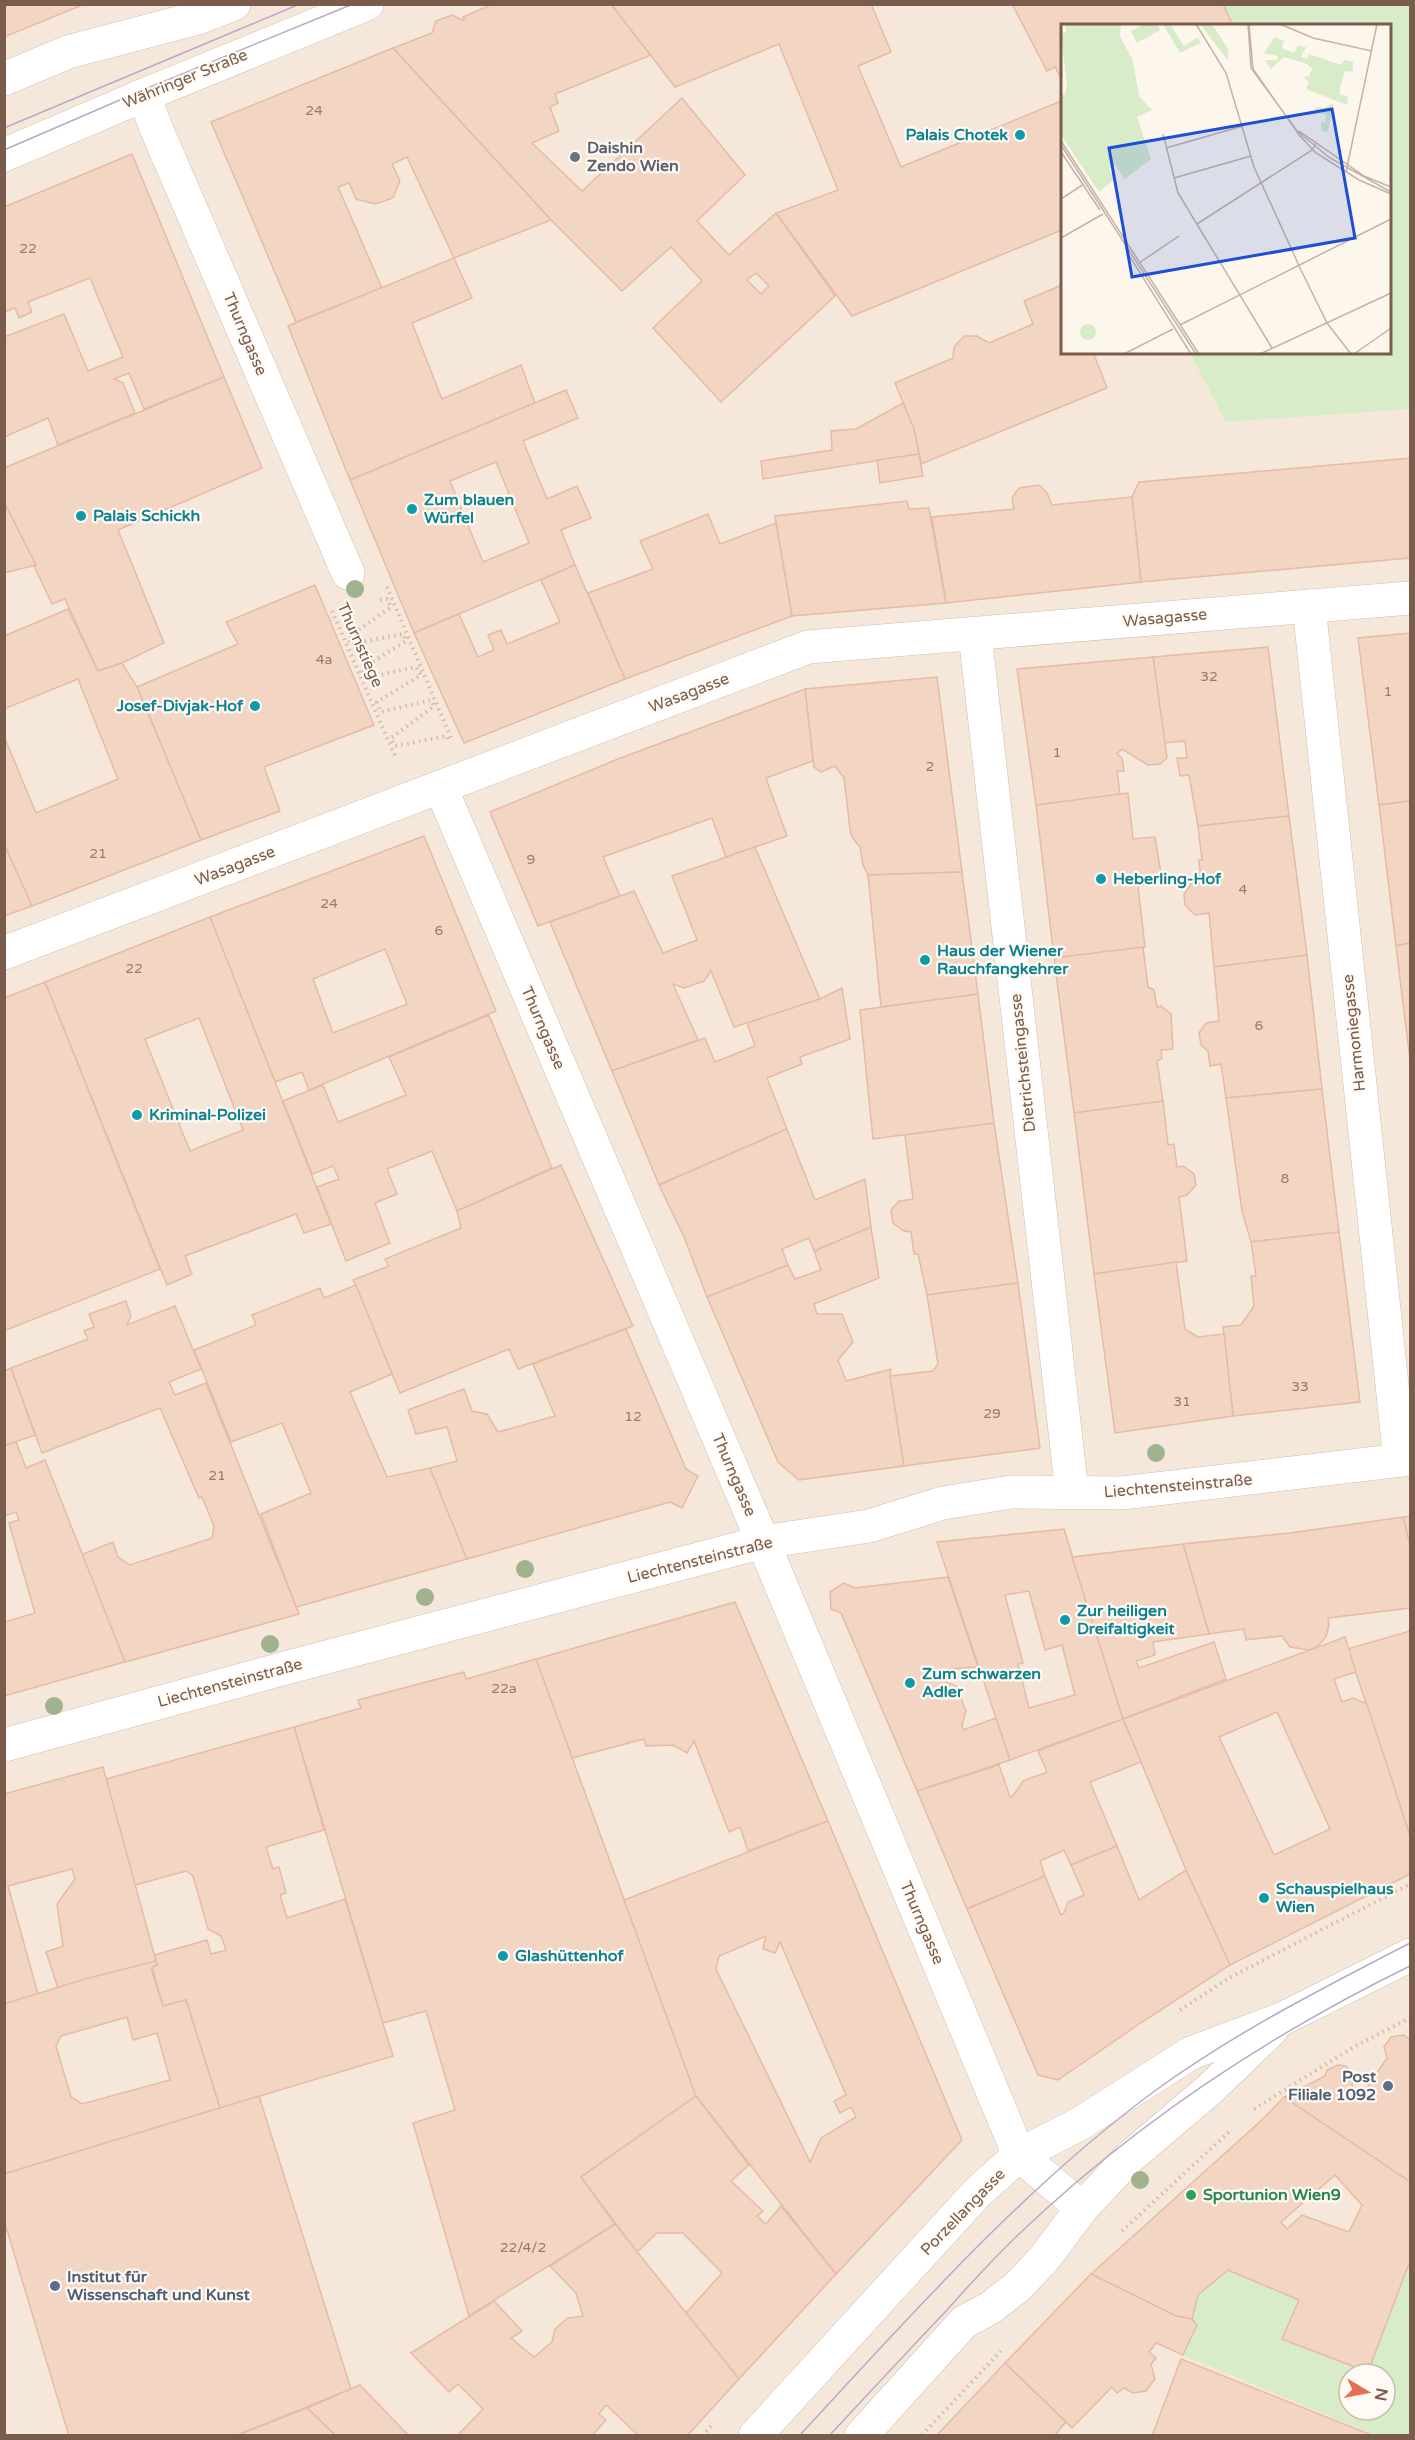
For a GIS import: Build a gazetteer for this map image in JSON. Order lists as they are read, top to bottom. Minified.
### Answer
{"streets":{"street":["Währinger Straße","Thurngasse","Wasagasse","Harmoniegasse","Dietrichsteingasse","Liechtensteinstraße","Porzellangasse"],"path":["Thurnstiege"]},"crossings":[["Währinger Straße","Thurngasse"],["Thurngasse","Wasagasse"],["Thurngasse","Liechtensteinstraße"],["Thurngasse","Porzellangasse"],["Wasagasse","Harmoniegasse"],["Wasagasse","Dietrichsteingasse"],["Harmoniegasse","Liechtensteinstraße"],["Dietrichsteingasse","Liechtensteinstraße"]],"places":["Palais Chotek","Daishin Zendo Wien","Zum blauen Würfel","Palais Schickh","Josef-Divjak-Hof","Heberling-Hof","Haus der Wiener Rauchfangkehrer","Kriminal-Polizei","Zur heiligen Dreifaltigkeit","Zum schwarzen Adler","Schauspielhaus Wien","Glashüttenhof","Post Filiale 1092","Sportunion Wien9","Institut für Wissenschaft und Kunst"],"house_numbers":["24","22","4a","32","1","1","2","21","9","4","24","6","22","6","8","33","31","29","12","21","22a","22/4/2"],"north":"right"}
